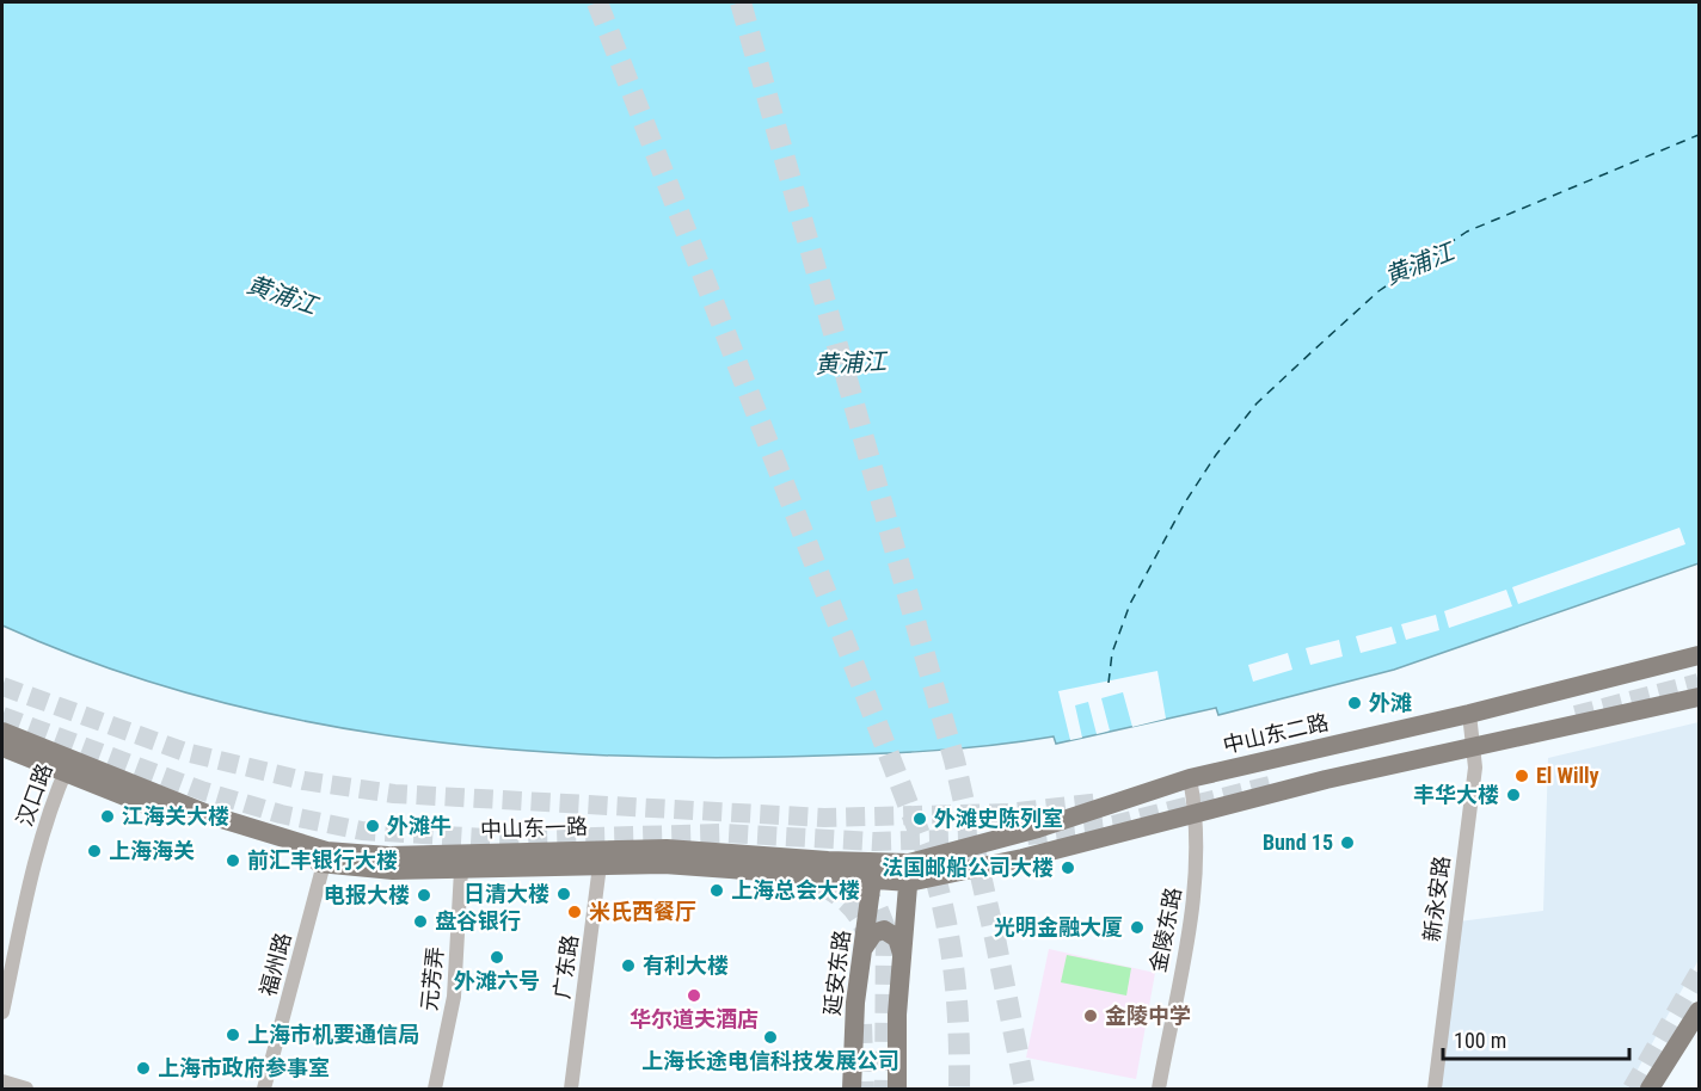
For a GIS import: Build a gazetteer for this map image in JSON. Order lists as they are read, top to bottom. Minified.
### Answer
{"streets":{"main road":["中山东二路","中山东一路","延安东路"],"street":["汉口路","新永安路","金陵东路","福州路","广东路","元芳弄"]},"crossings":[["中山东二路","中山东一路"],["中山东二路","新永安路"],["中山东二路","金陵东路"],["汉口路","中山东一路"],["中山东一路","福州路"],["中山东一路","广东路"],["中山东一路","延安东路"],["中山东一路","元芳弄"]],"water":["黄浦江"],"places":["外滩","El Willy","丰华大楼","江海关大楼","外滩史陈列室","外滩牛","Bund 15","上海海关","前汇丰银行大楼","法国邮船公司大楼","上海总会大楼","日清大楼","电报大楼","米氏西餐厅","盘谷银行","光明金融大厦","外滩六号","有利大楼","华尔道夫酒店","金陵中学","上海市机要通信局","上海长途电信科技发展公司","上海市政府参事室"],"scale_bar":"100 m"}
